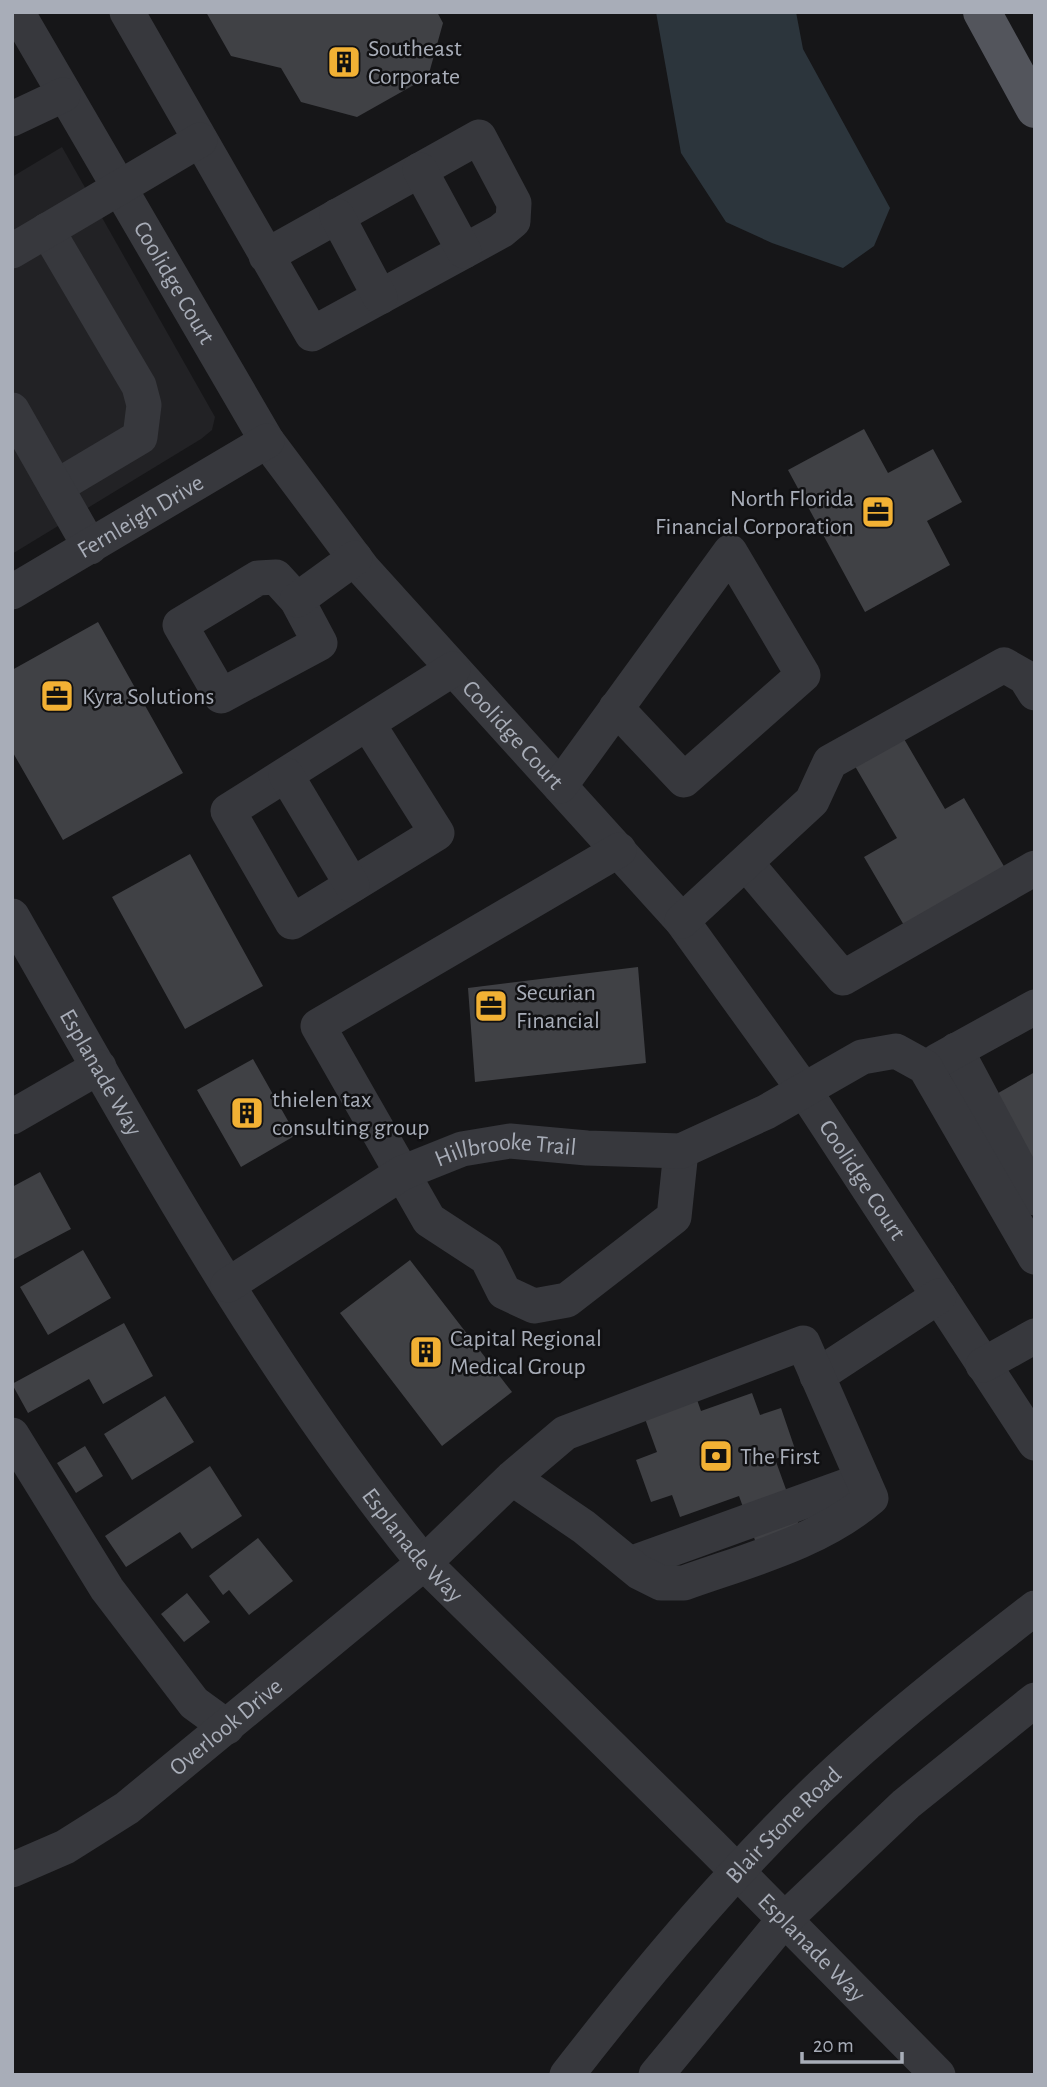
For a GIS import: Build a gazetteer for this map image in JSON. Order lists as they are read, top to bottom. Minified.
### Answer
{"streets":{"street":["Coolidge Court","Fernleigh Drive","Esplanade Way","Hillbrooke Trail","Overlook Drive","Blair Stone Road"]},"crossings":[["Coolidge Court","Fernleigh Drive"],["Coolidge Court","Hillbrooke Trail"],["Esplanade Way","Hillbrooke Trail"],["Esplanade Way","Overlook Drive"],["Esplanade Way","Blair Stone Road"]],"places":{"building":["Southeast Corporate","thielen tax consulting group","Capital Regional Medical Group"],"office":["North Florida Financial Corporation","Kyra Solutions","Securian Financial"],"bank":["The First"]},"scale_bar":"20 m"}
